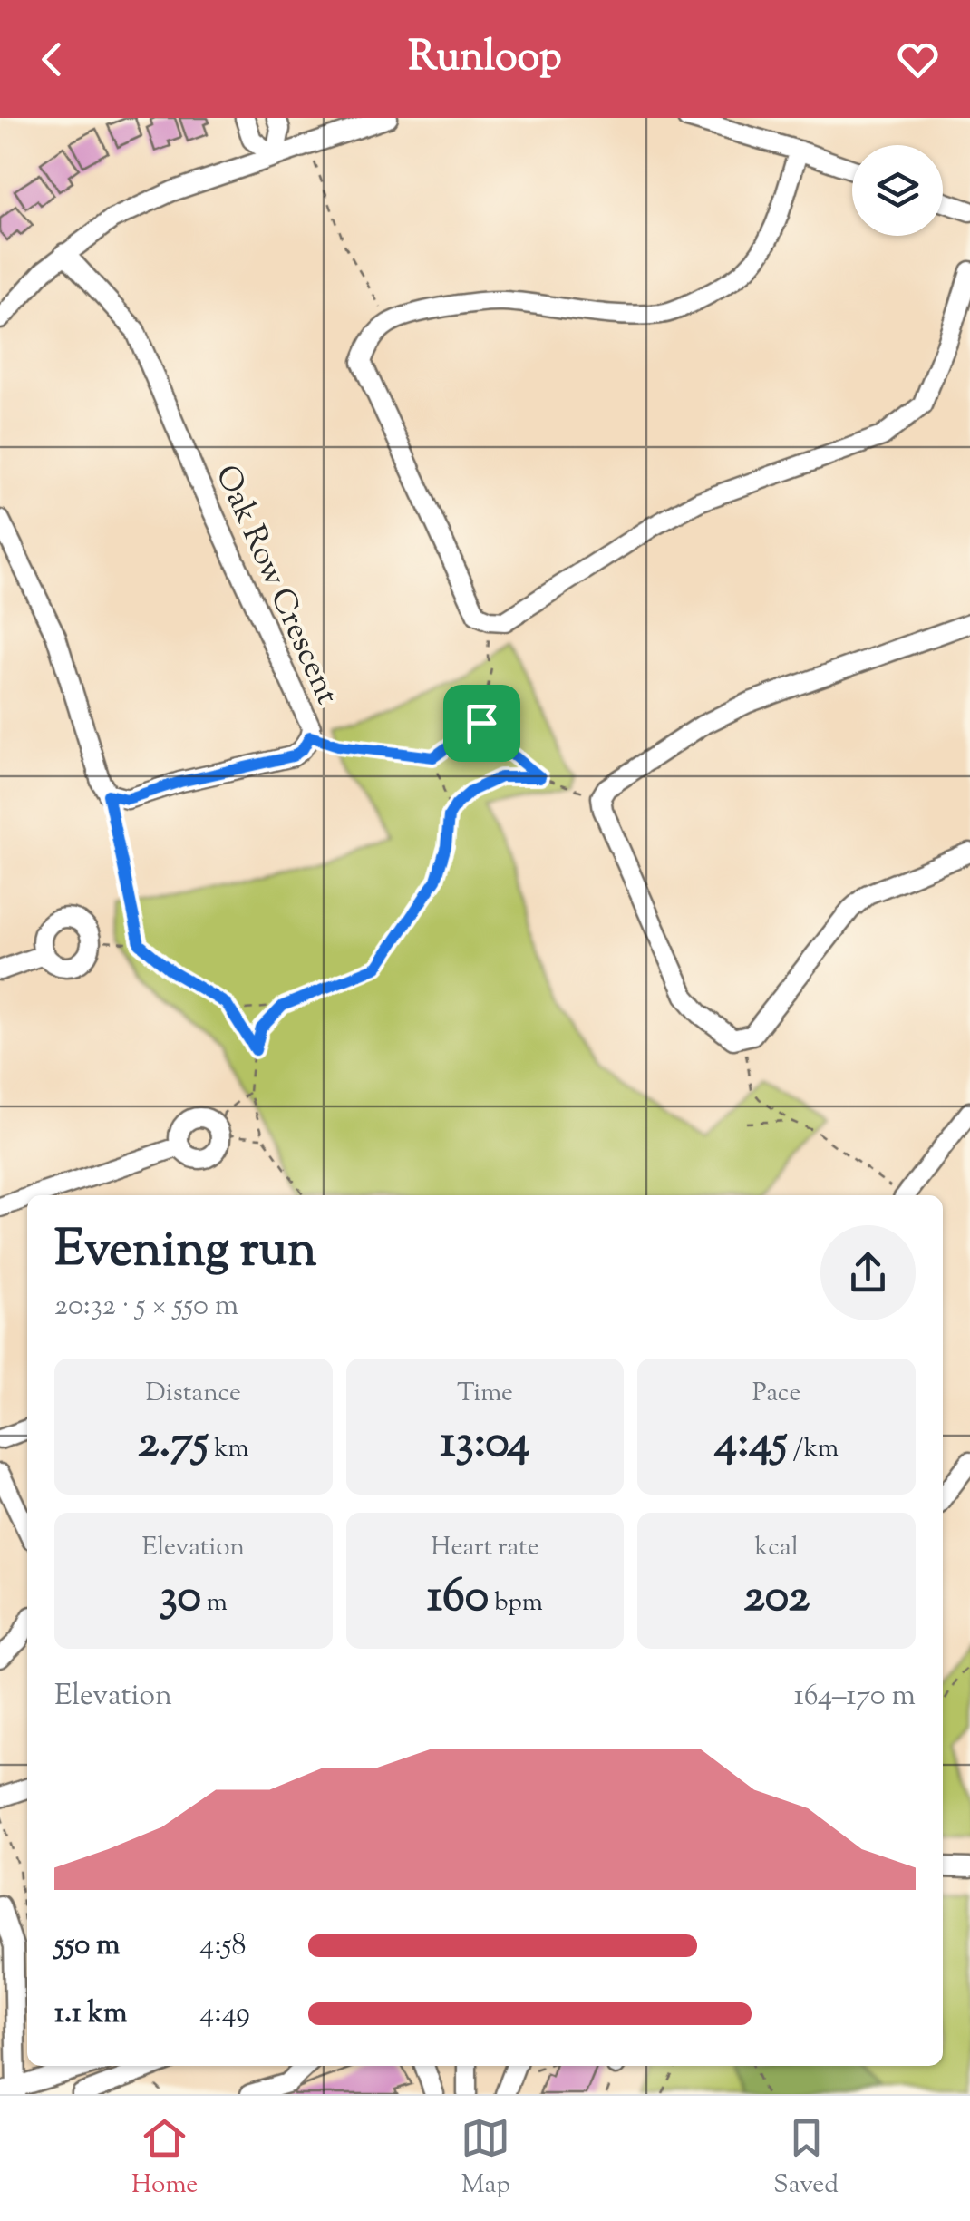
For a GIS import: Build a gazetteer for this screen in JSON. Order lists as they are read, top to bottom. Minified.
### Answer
{"streets":{"street":["Oak Row Crescent"]},"page":{"header":"Runloop","heading":["Evening run","20:32 · 5 × 550 m"],"stats":[["Distance","2.75 km"],["Time","13:04"],["Pace","4:45 /km"],["Elevation","30 m"],["Heart rate","160 bpm"],["kcal","202"]],"chart":["Elevation","164–170 m"],"list":[{"name":"550 m","note":"4:58"},{"name":"1.1 km","note":"4:49"}],"tabs":["Home","Map","Saved"]}}
